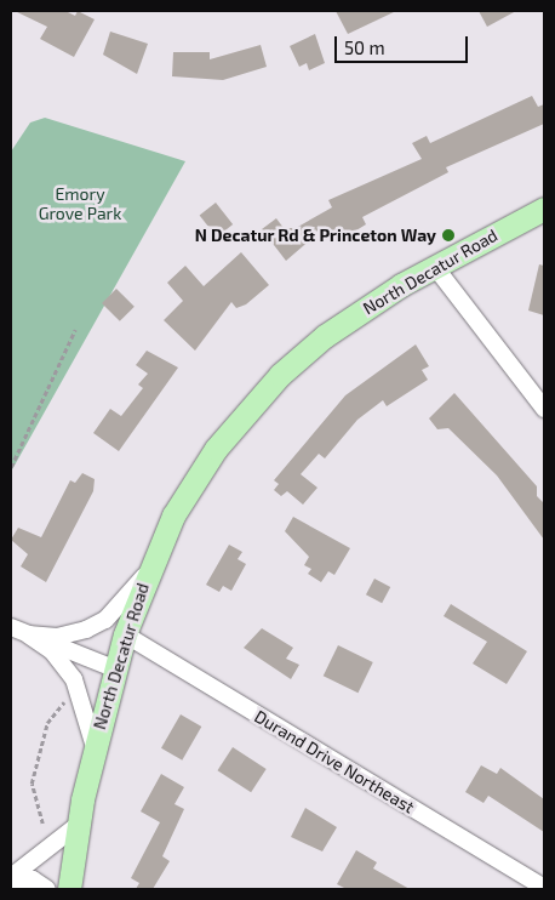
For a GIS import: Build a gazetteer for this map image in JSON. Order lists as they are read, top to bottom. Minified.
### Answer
{"streets":{"main road":["North Decatur Road"],"street":["Durand Drive Northeast"]},"crossings":[["North Decatur Road","Durand Drive Northeast"]],"parks":["Emory Grove Park"],"places":["N Decatur Rd & Princeton Way"],"scale_bar":"50 m"}
